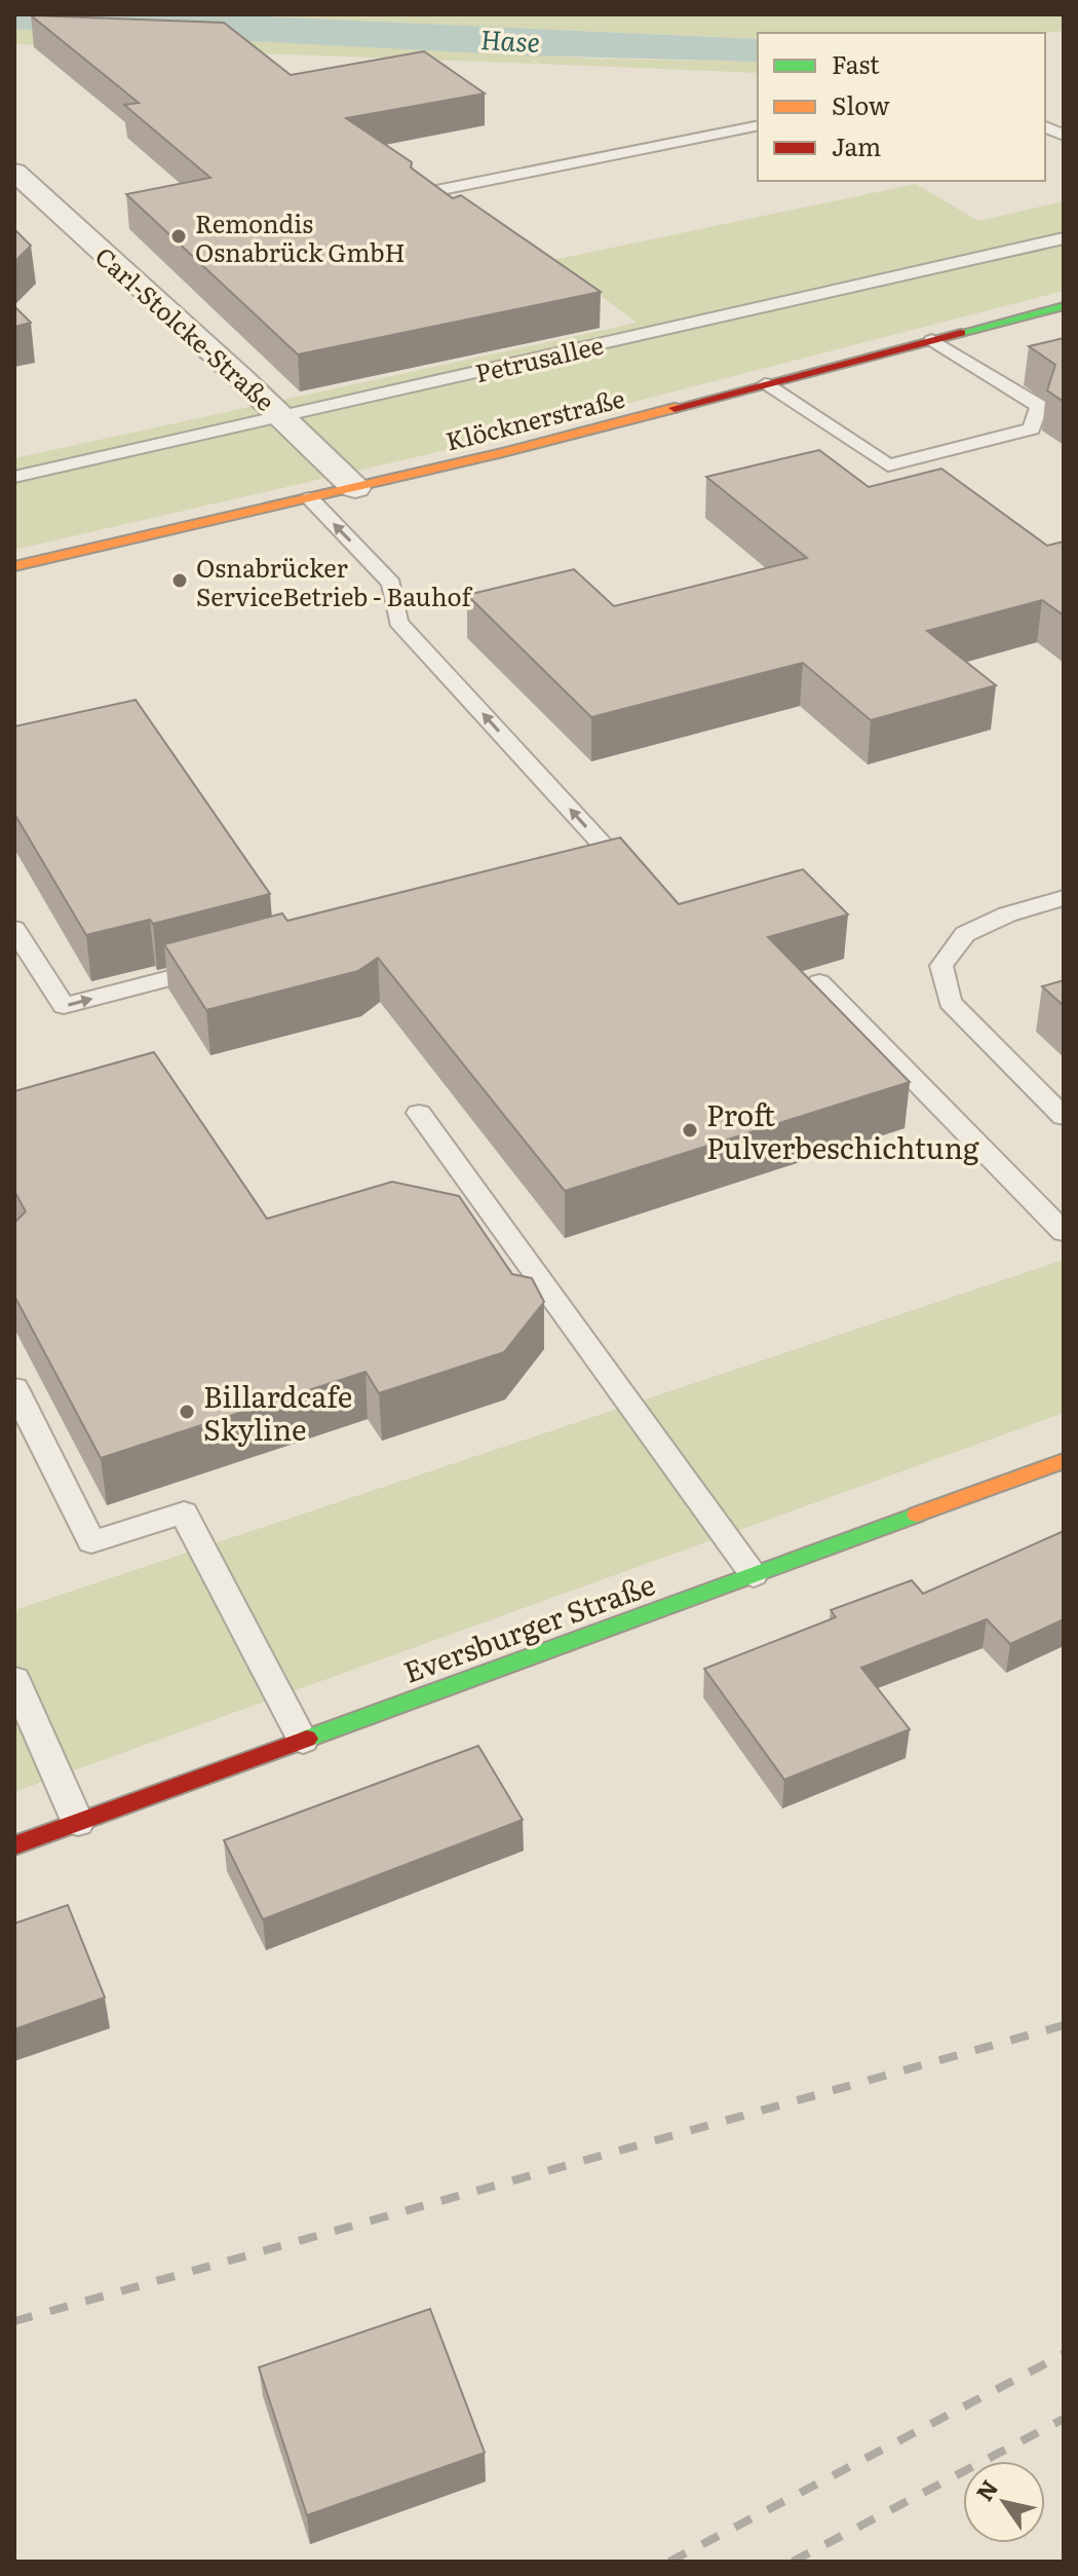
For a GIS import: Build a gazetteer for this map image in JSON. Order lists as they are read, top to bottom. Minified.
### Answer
{"streets":{"street":["Carl-Stolcke-Straße","Klöcknerstraße","Eversburger Straße"],"lane":["Petrusallee"]},"crossings":[["Carl-Stolcke-Straße","Petrusallee"],["Carl-Stolcke-Straße","Klöcknerstraße"]],"water":["Hase"],"places":["Remondis Osnabrück GmbH","Osnabrücker ServiceBetrieb - Bauhof","Proft Pulverbeschichtung","Billardcafe Skyline"],"legend":["Fast","Slow","Jam"],"north":"top left"}
